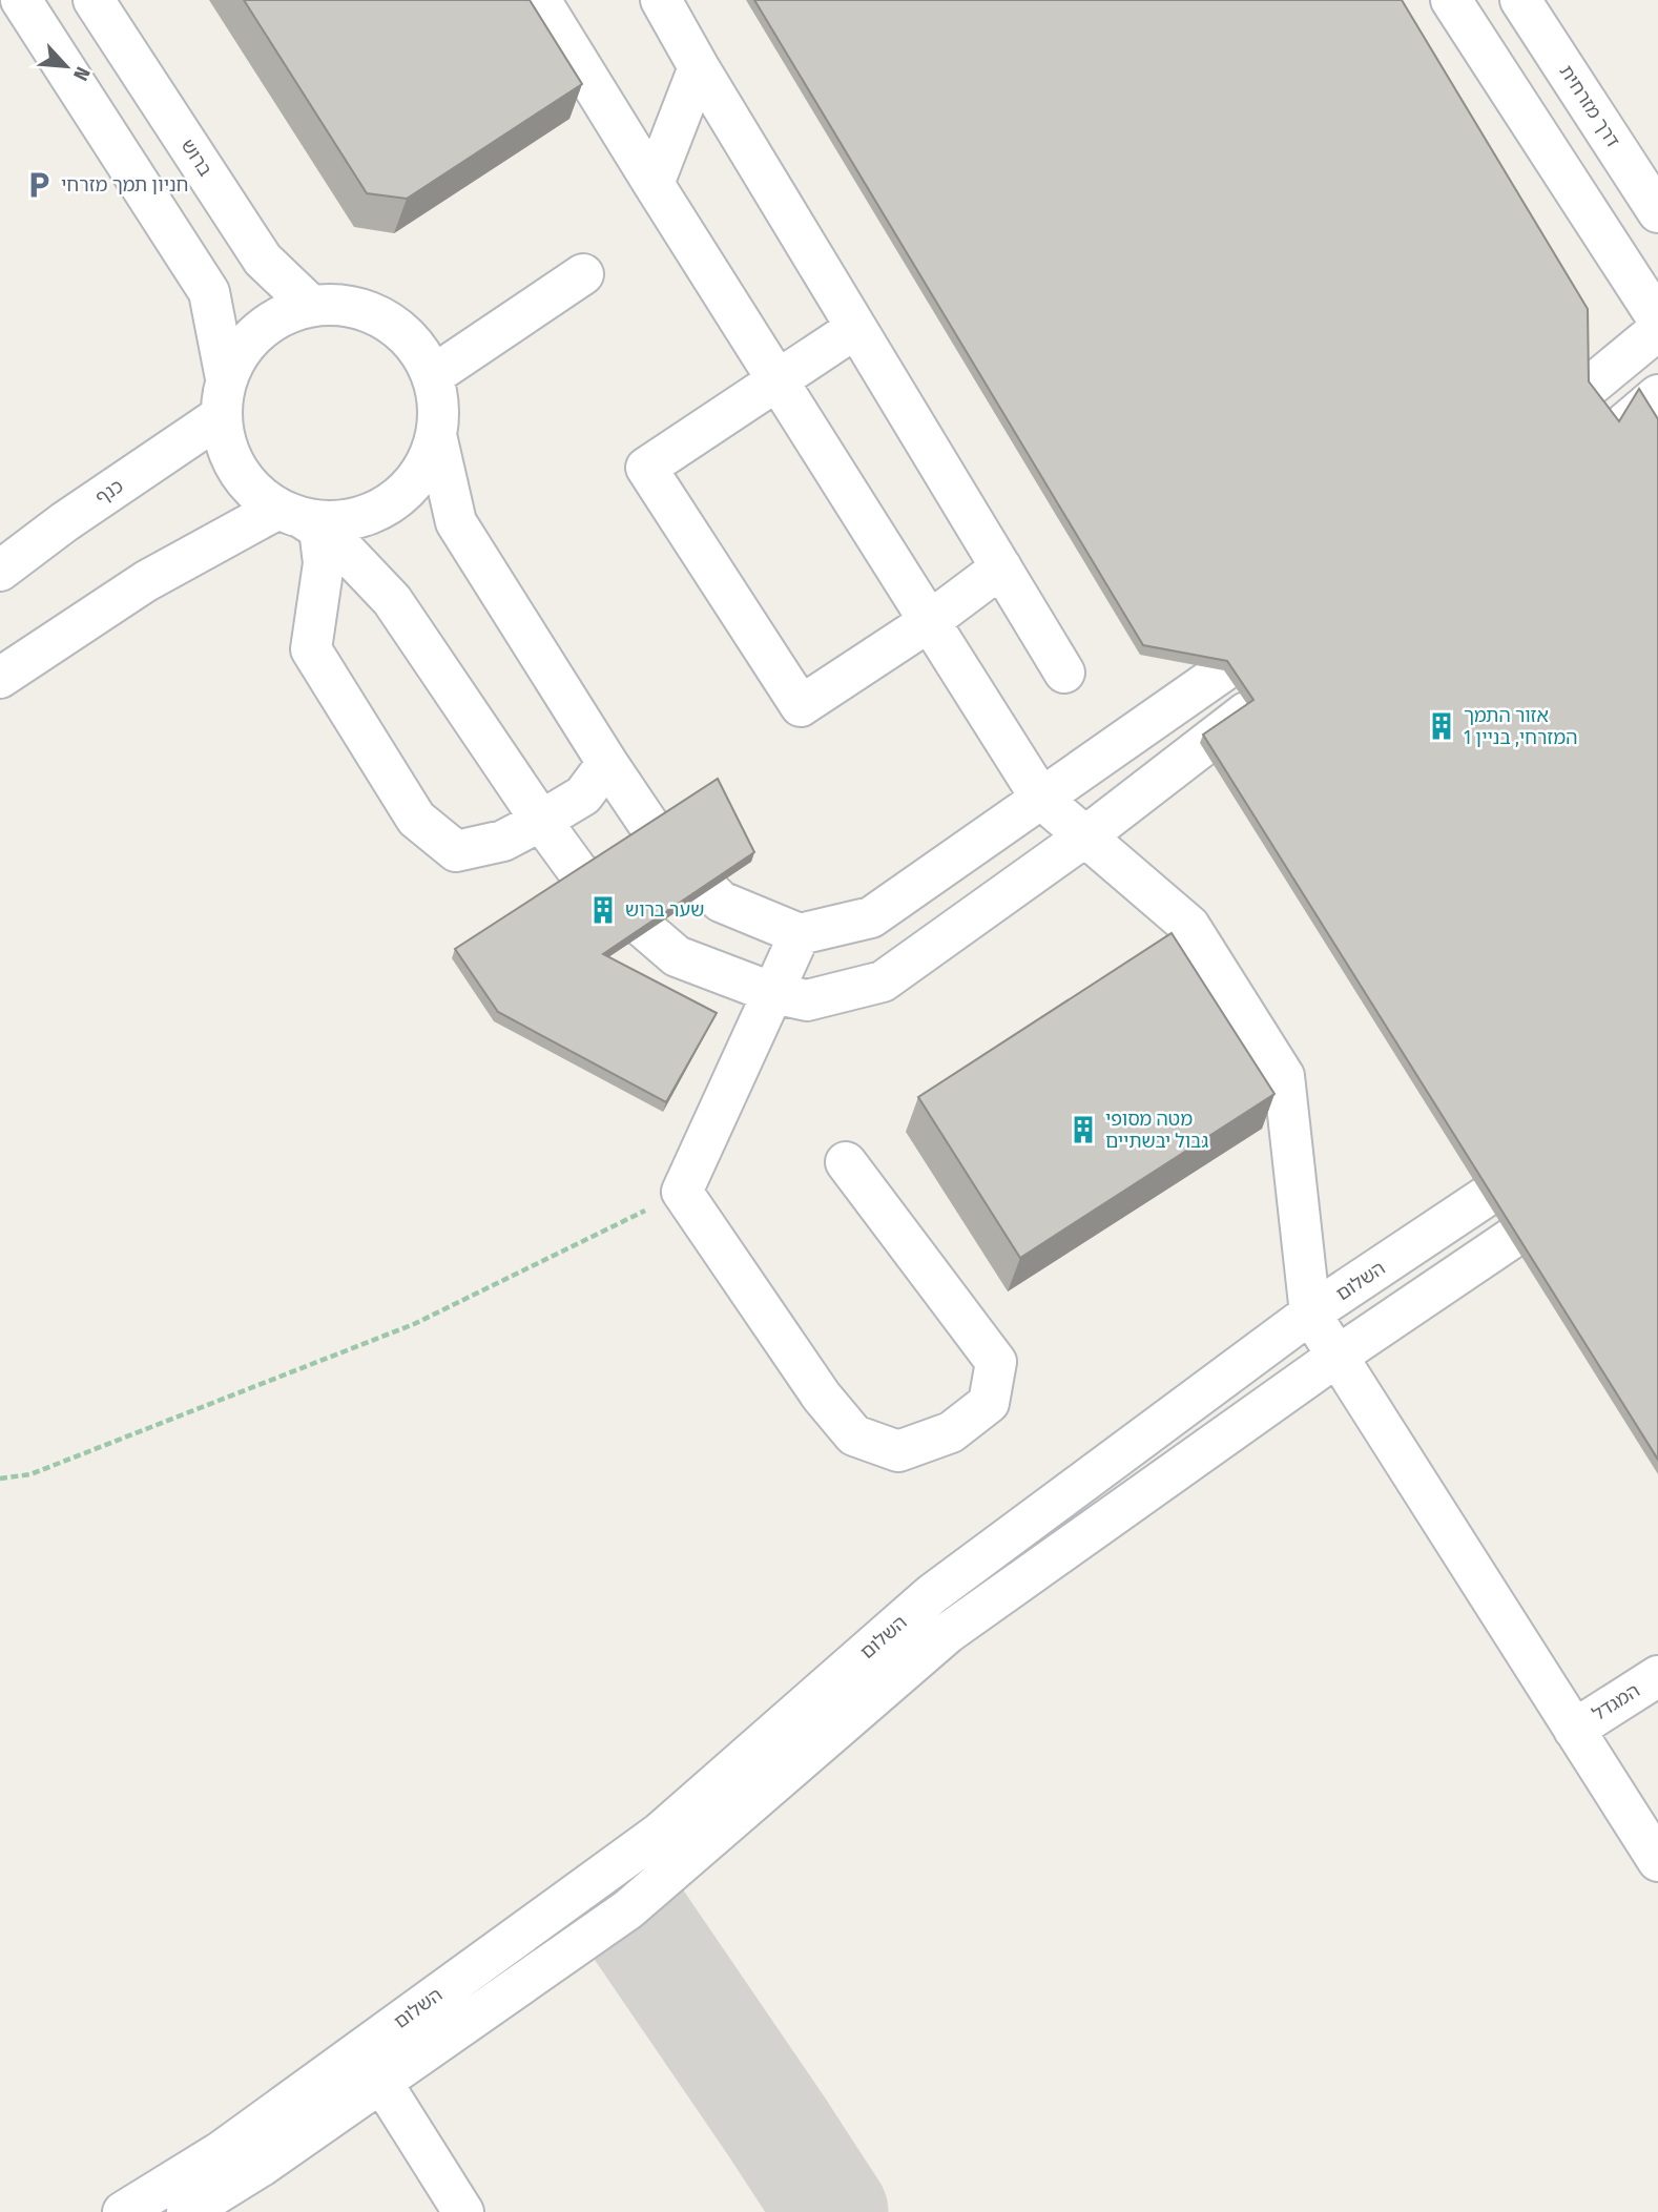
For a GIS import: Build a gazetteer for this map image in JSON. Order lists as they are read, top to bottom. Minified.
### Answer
{"streets":{"street":["דרך מזרחית","ברוש","כנף","השלום","המגדל"]},"crossings":[["ברוש","כנף"]],"places":{"parking":["חניון תמך מזרחי"],"building":["אזור התמך המזרחי, בניין 1","שער ברוש","מטה מסופי גבול יבשתיים"]},"north":"bottom right"}
